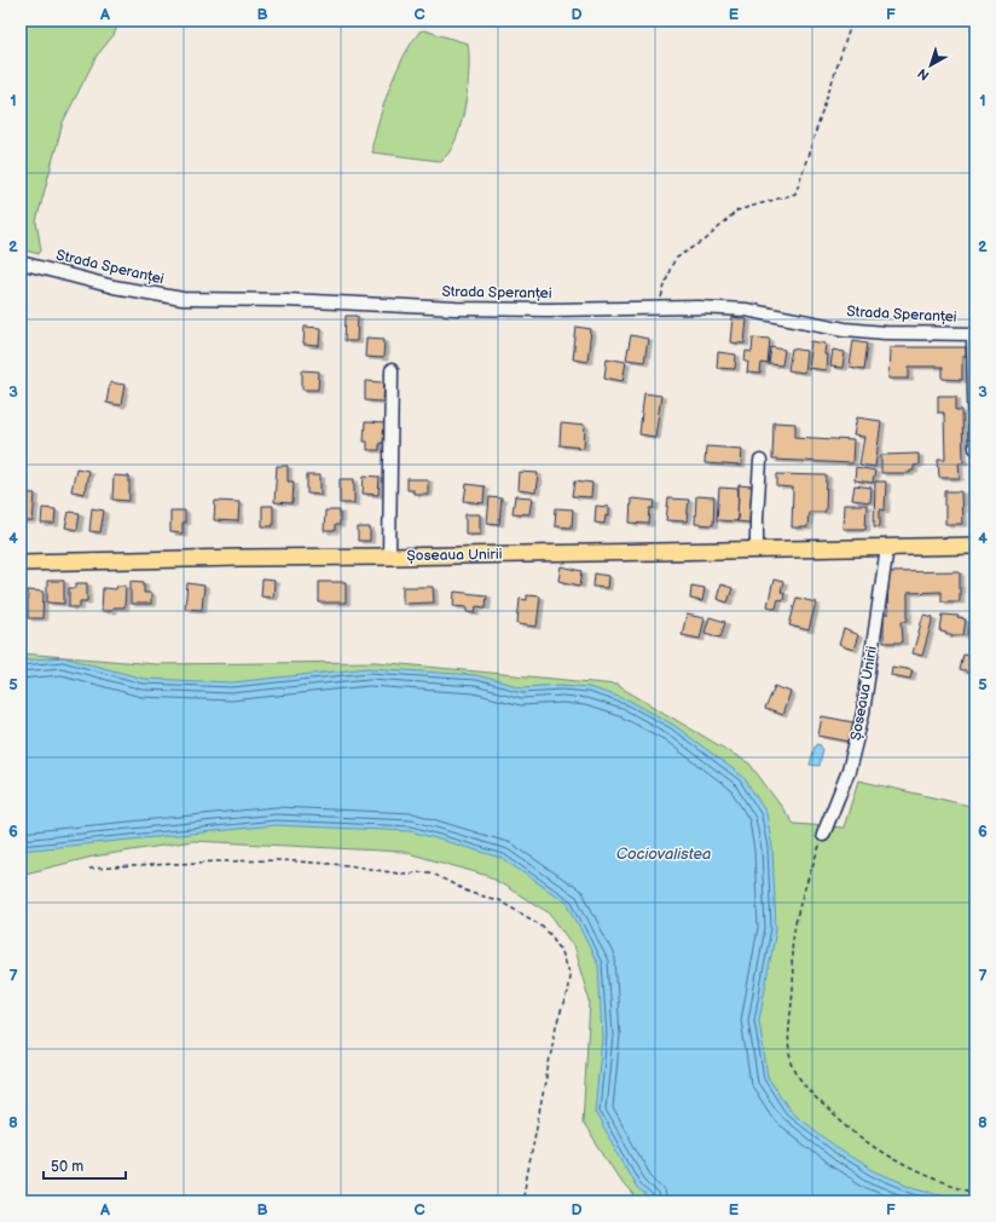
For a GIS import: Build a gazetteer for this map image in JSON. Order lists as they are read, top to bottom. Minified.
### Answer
{"streets":{"main road":["Șoseaua Unirii"],"street":["Strada Speranței"]},"water":["Cociovalistea"],"scale_bar":"50 m","north":"bottom left","grid":{"columns":["A","B","C","D","E","F"],"rows":["1","2","3","4","5","6","7","8"]}}
